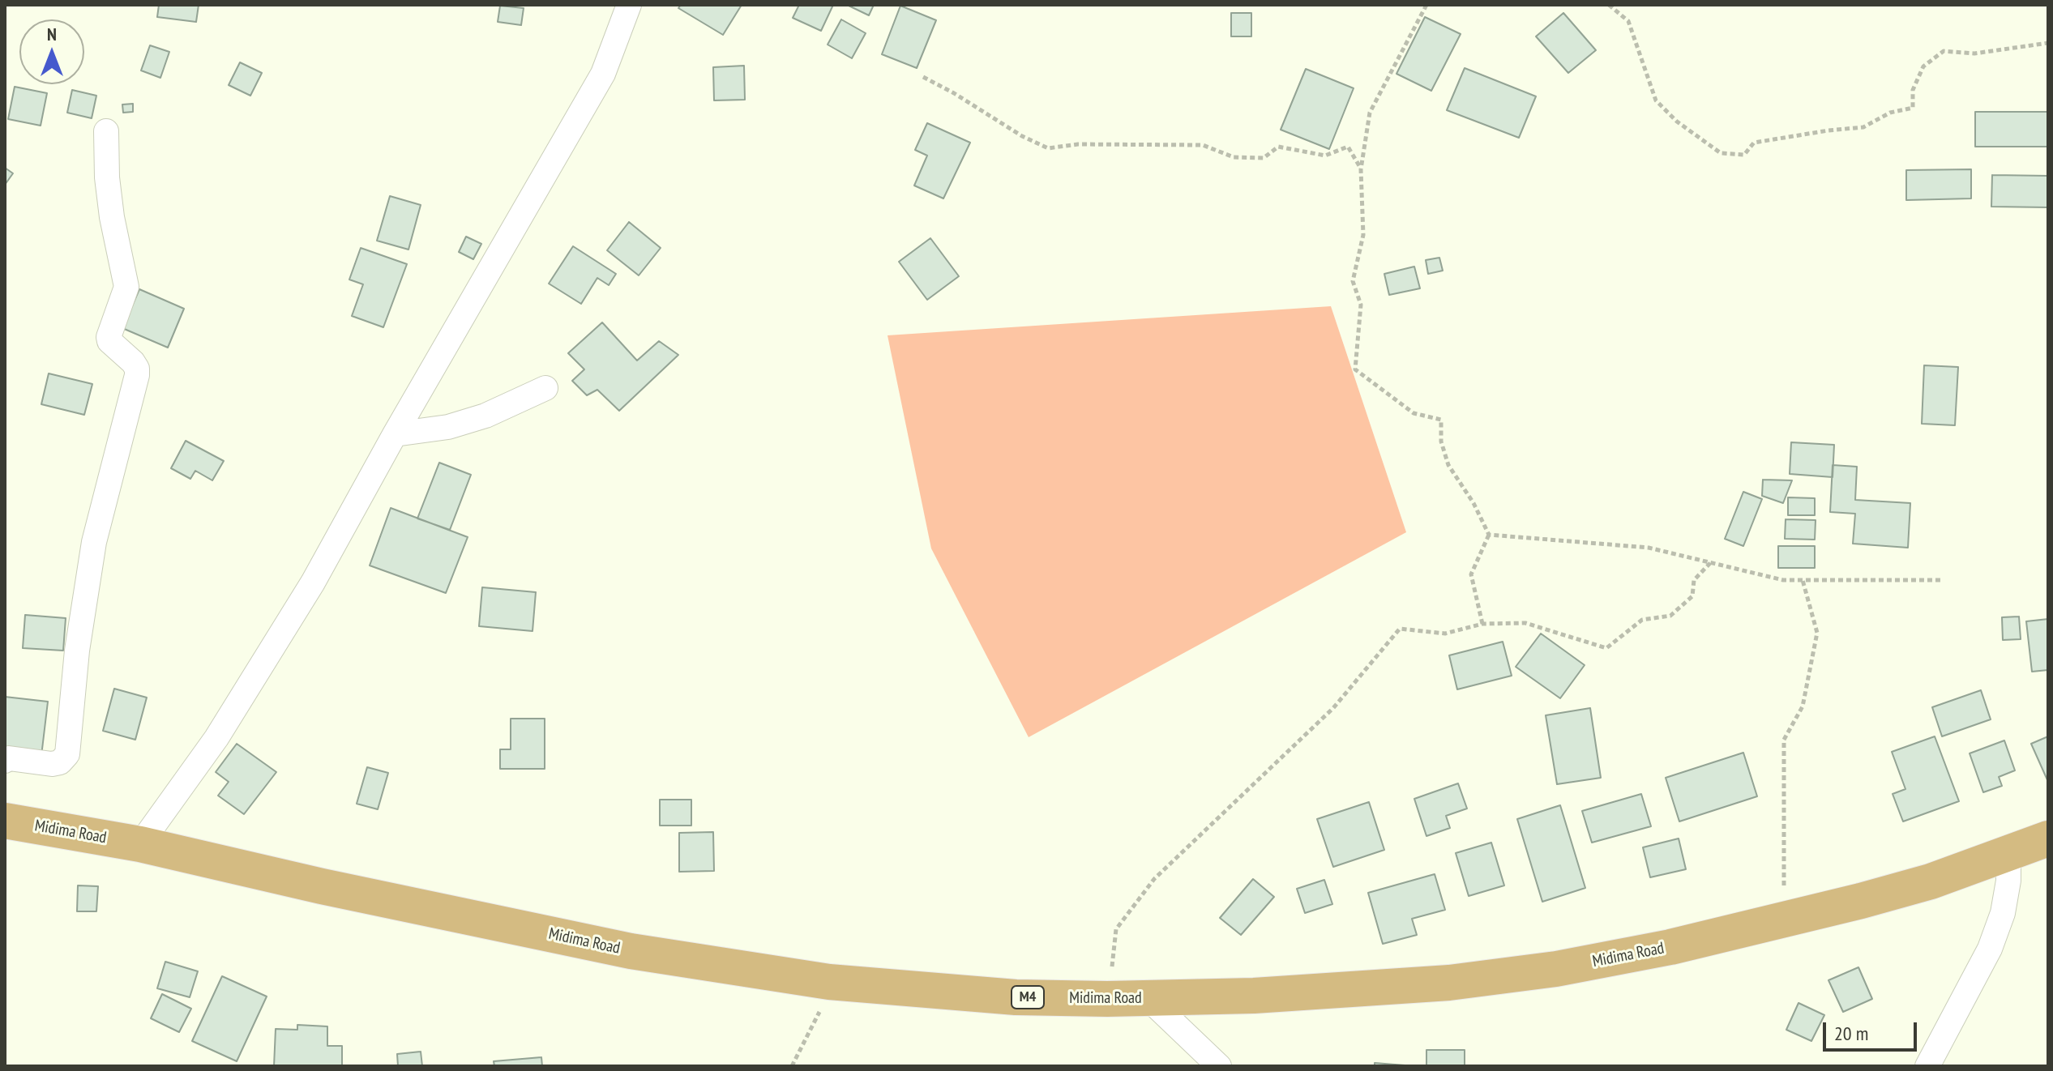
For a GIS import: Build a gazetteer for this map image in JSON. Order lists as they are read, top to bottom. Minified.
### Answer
{"streets":{"main road":["Midima Road","M4"]},"scale_bar":"20 m","north":"top"}
